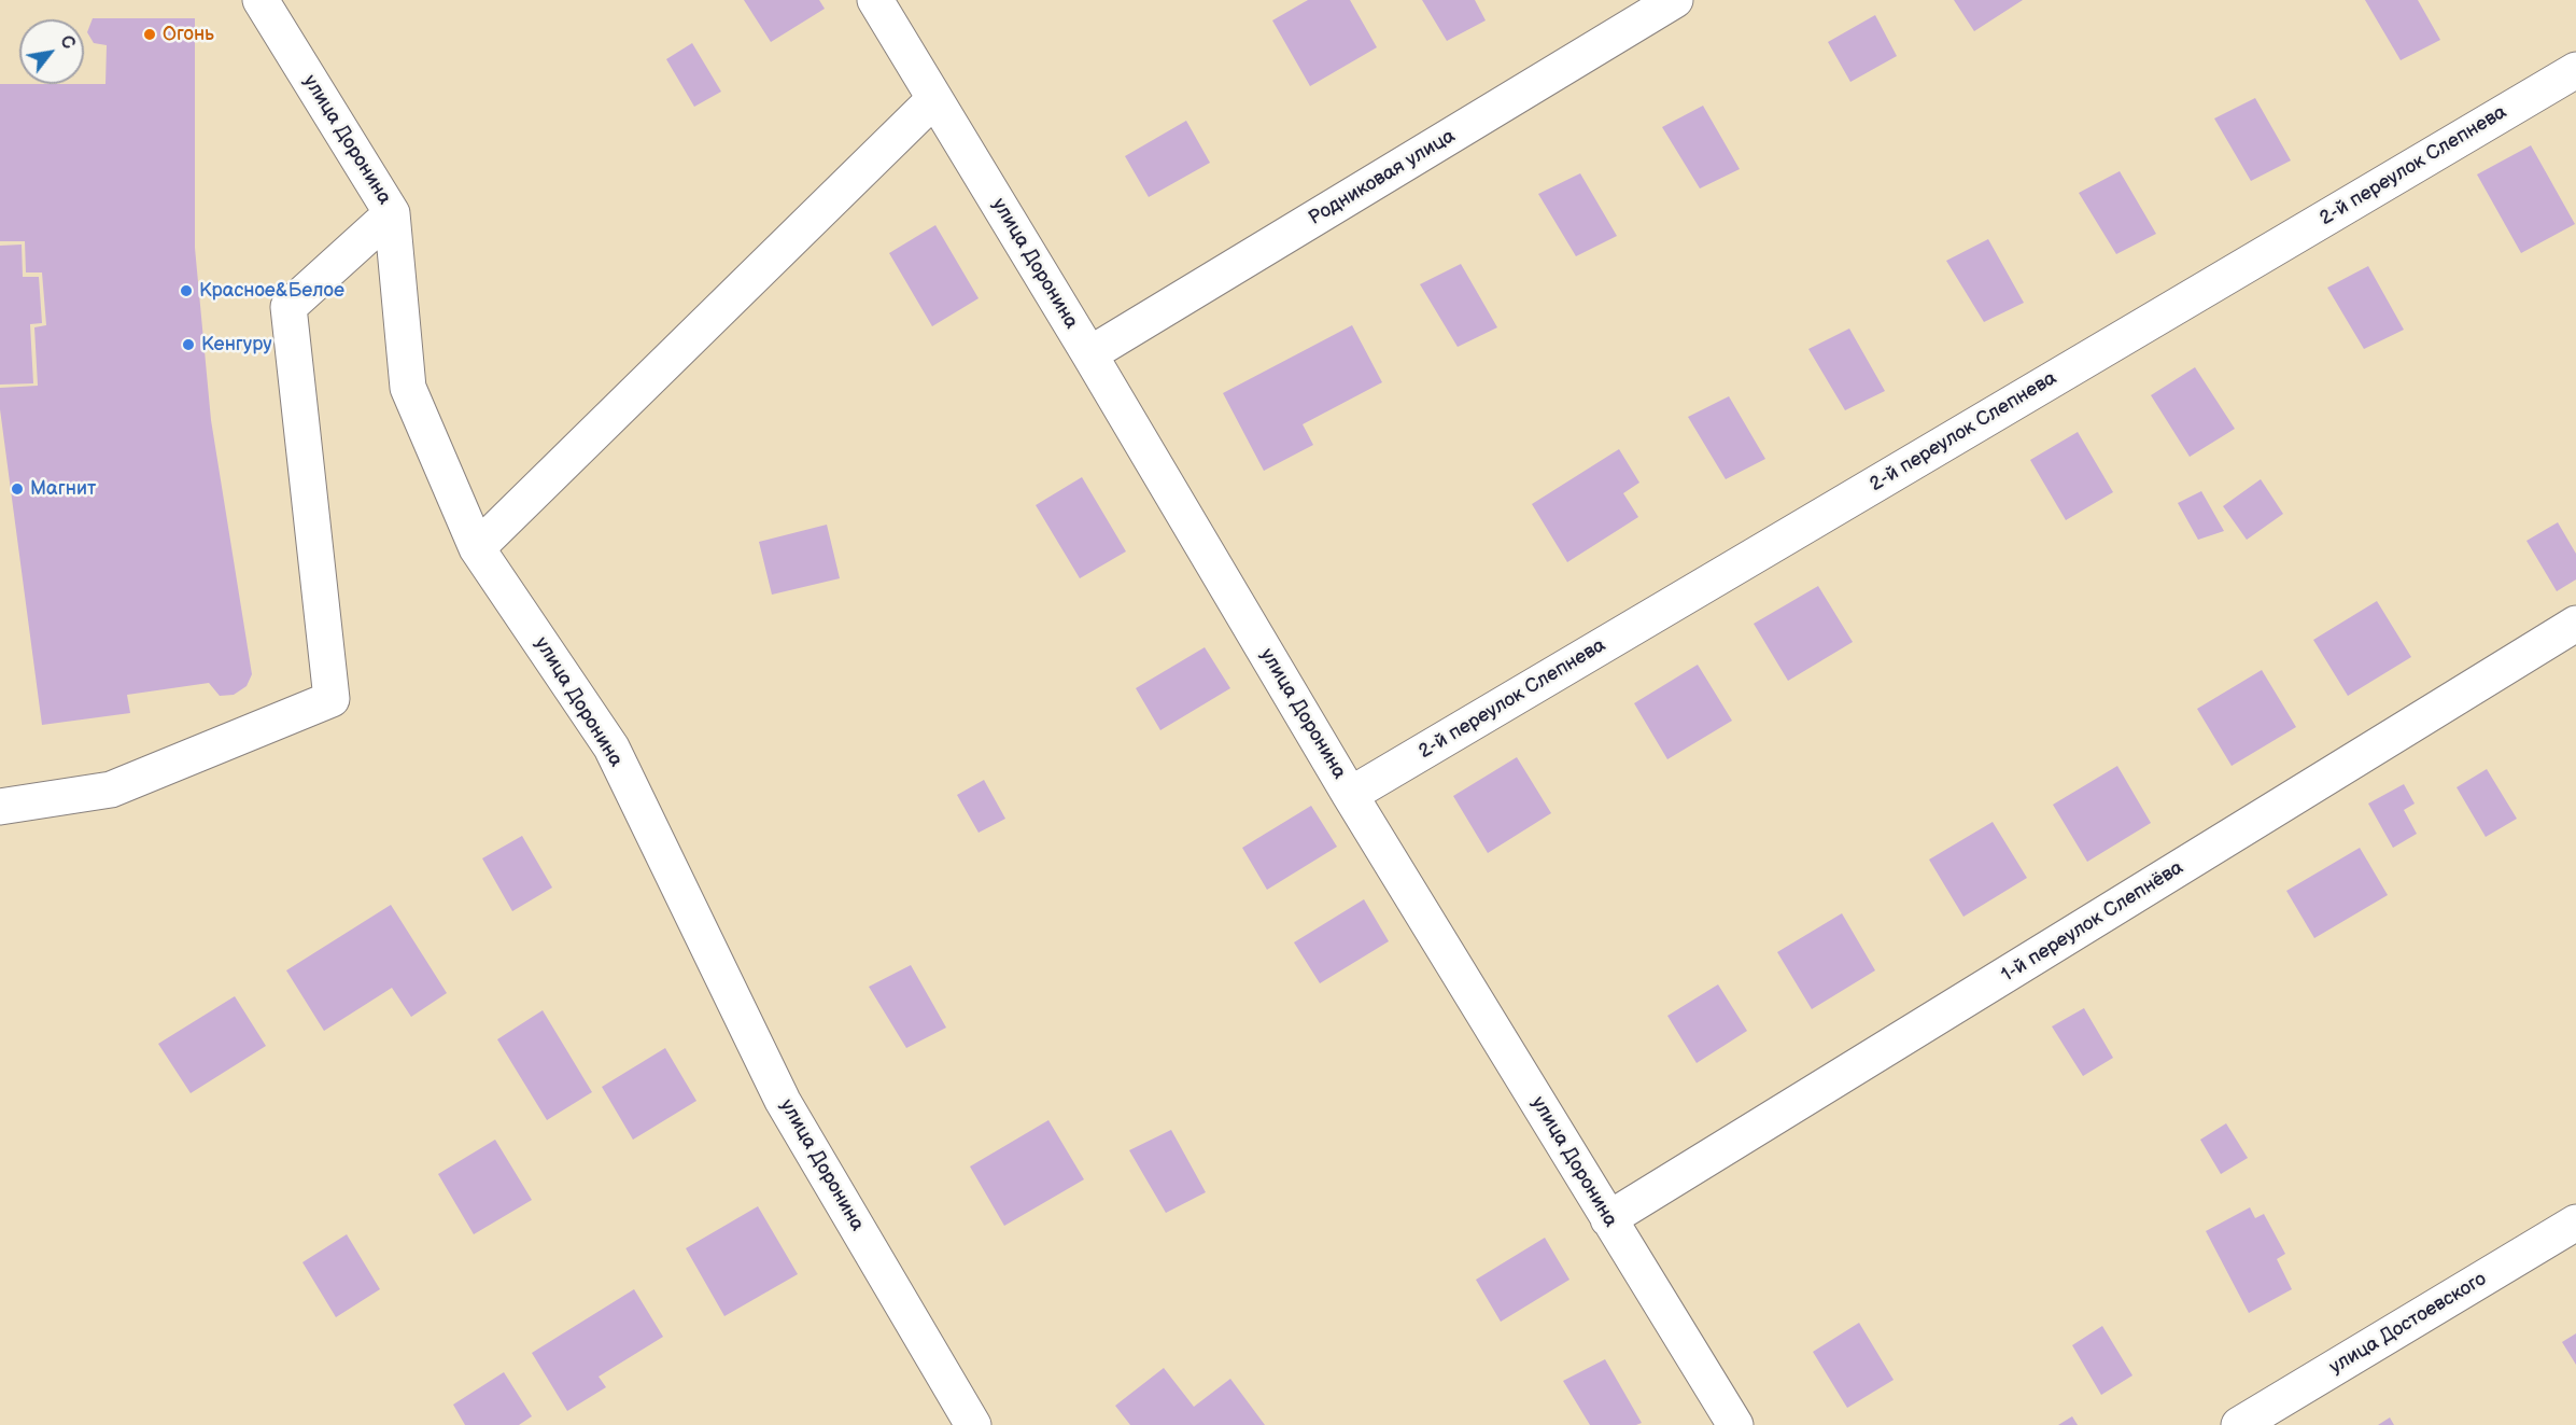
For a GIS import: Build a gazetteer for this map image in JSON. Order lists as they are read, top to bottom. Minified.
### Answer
{"streets":{"street":["улица Доронина","2-й переулок Слепнева","Родниковая улица","1-й переулок Слепнёва","улица Достоевского"]},"crossings":[["улица Доронина","2-й переулок Слепнева"],["улица Доронина","Родниковая улица"],["улица Доронина","1-й переулок Слепнёва"]],"places":["Огонь","Красное&Белое","Кенгуру","Магнит"],"north":"top right"}
